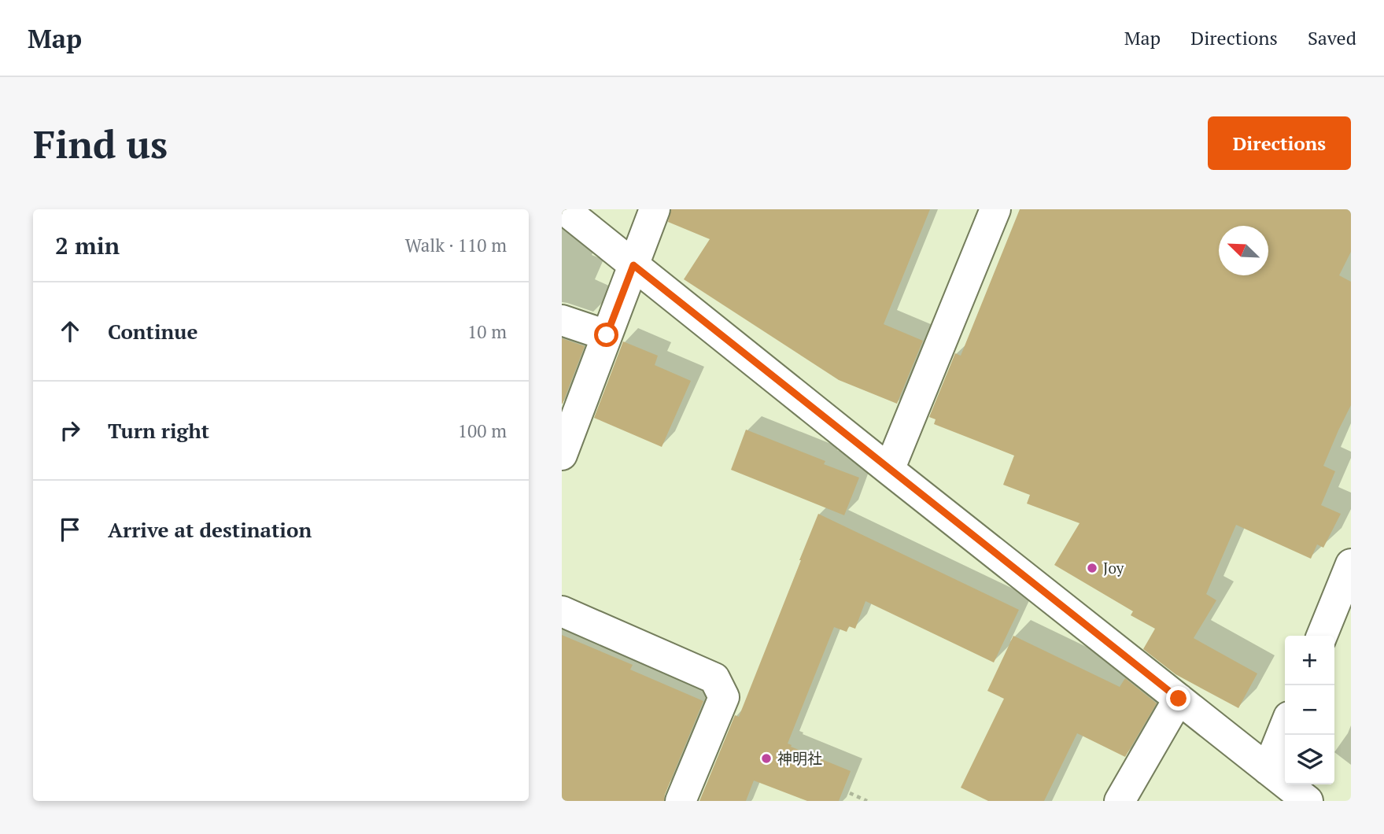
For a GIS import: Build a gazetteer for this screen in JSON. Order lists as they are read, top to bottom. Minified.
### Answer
{"places":["Joy","神明社"],"north":"top left","page":{"header":"Map","nav":["Map","Directions","Saved"],"buttons":"Directions","title":"Find us","heading":["2 min","Walk · 110 m"],"list":[["Continue","10 m"],["Turn right","100 m"],"Arrive at destination"],"map_buttons":["+","−"]}}
